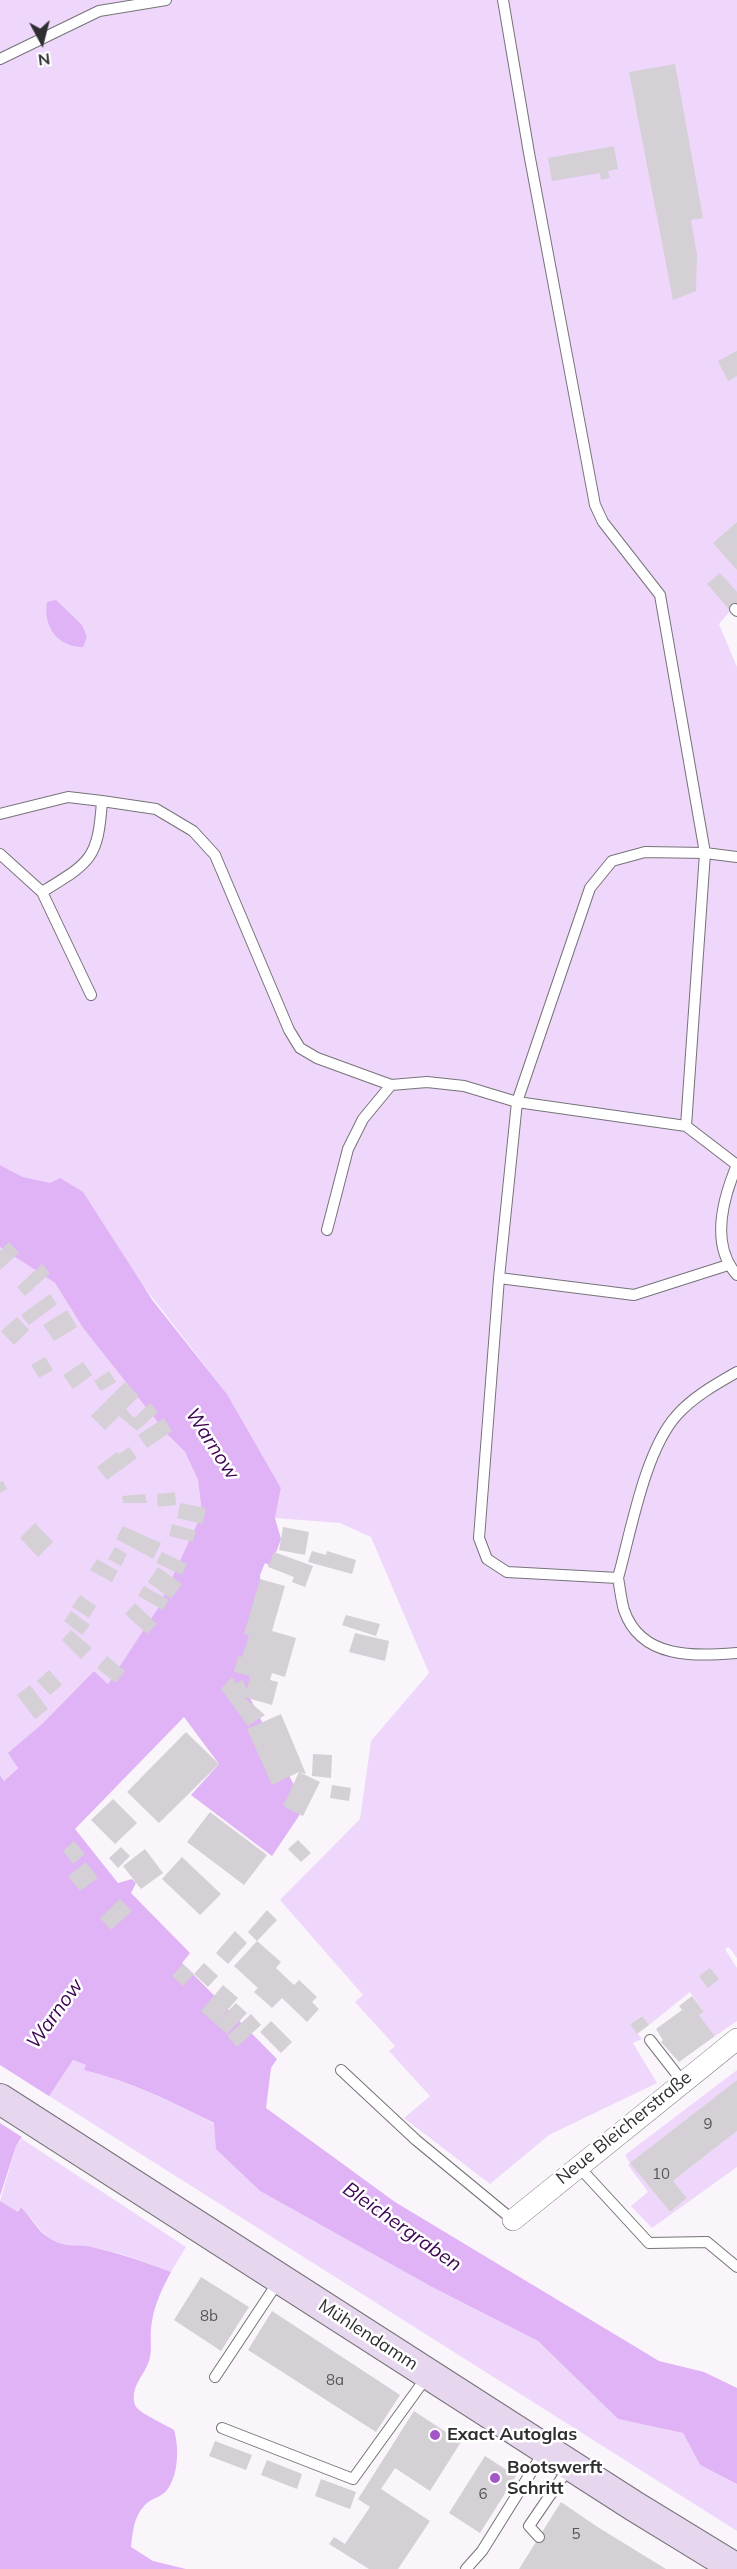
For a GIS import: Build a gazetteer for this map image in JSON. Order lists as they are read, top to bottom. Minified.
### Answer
{"streets":{"main road":["Mühlendamm"],"street":["Neue Bleicherstraße"]},"water":["Warnow","Bleichergraben"],"places":["Exact Autoglas","Bootswerft Schritt"],"house_numbers":["9","10","8b","8a","6","5"],"north":"bottom"}
